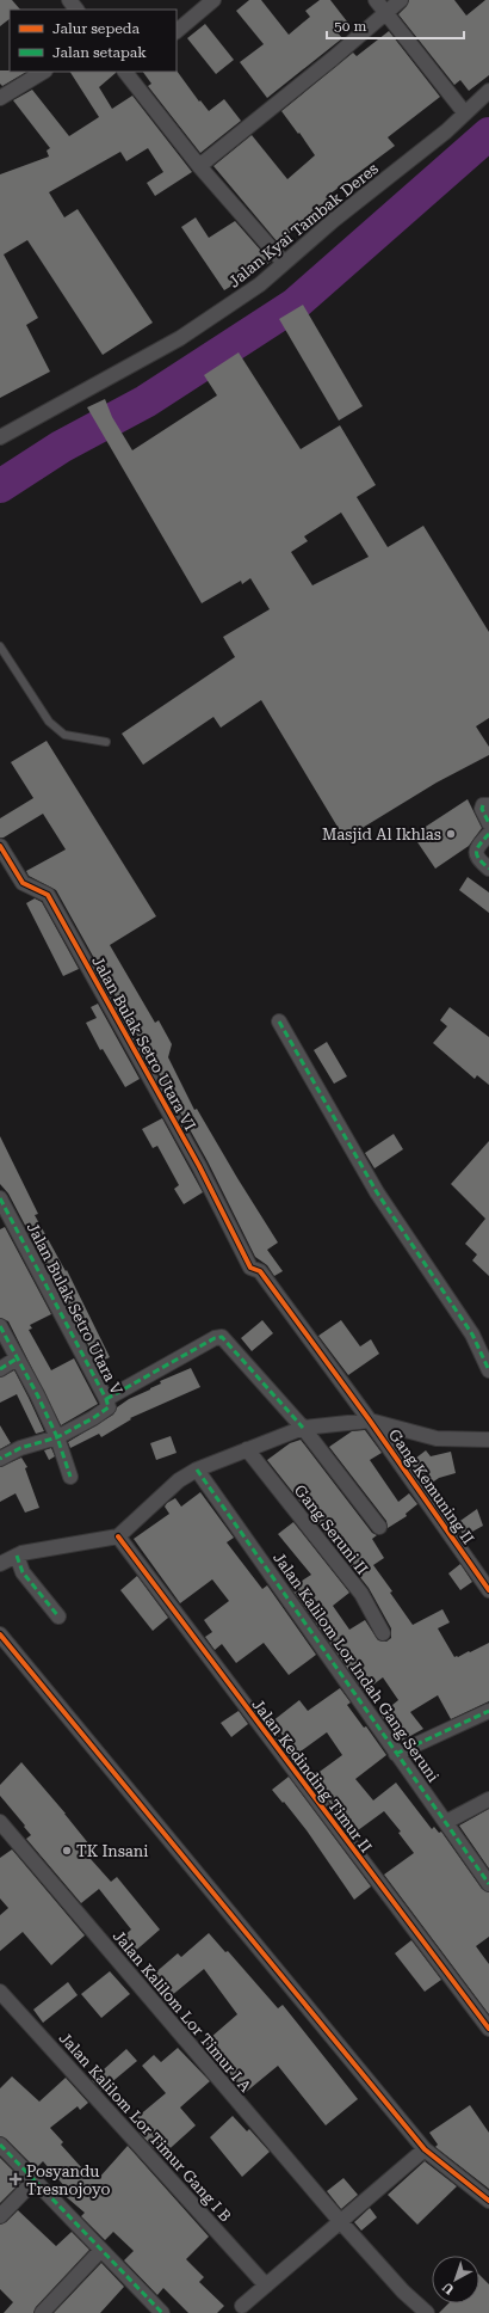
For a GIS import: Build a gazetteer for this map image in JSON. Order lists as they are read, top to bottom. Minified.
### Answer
{"streets":{"street":["Jalan Kyai Tambak Deres","Jalan Bulak Setro Utara VI","Jalan Bulak Setro Utara V","Gang Kemuning II","Gang Seruni II","Jalan Kalilom Lor Indah Gang Seruni","Jalan Kedinding Timur II","Jalan Kalilom Lor Timur I A","Jalan Kalilom Lor Timur Gang I B"]},"crossings":[["Jalan Bulak Setro Utara VI","Gang Kemuning II"]],"places":{"other":["Masjid Al Ikhlas","TK Insani"],"health":["Posyandu Tresnojoyo"]},"legend":["Jalur sepeda","Jalan setapak"],"scale_bar":"50 m","north":"bottom left"}
